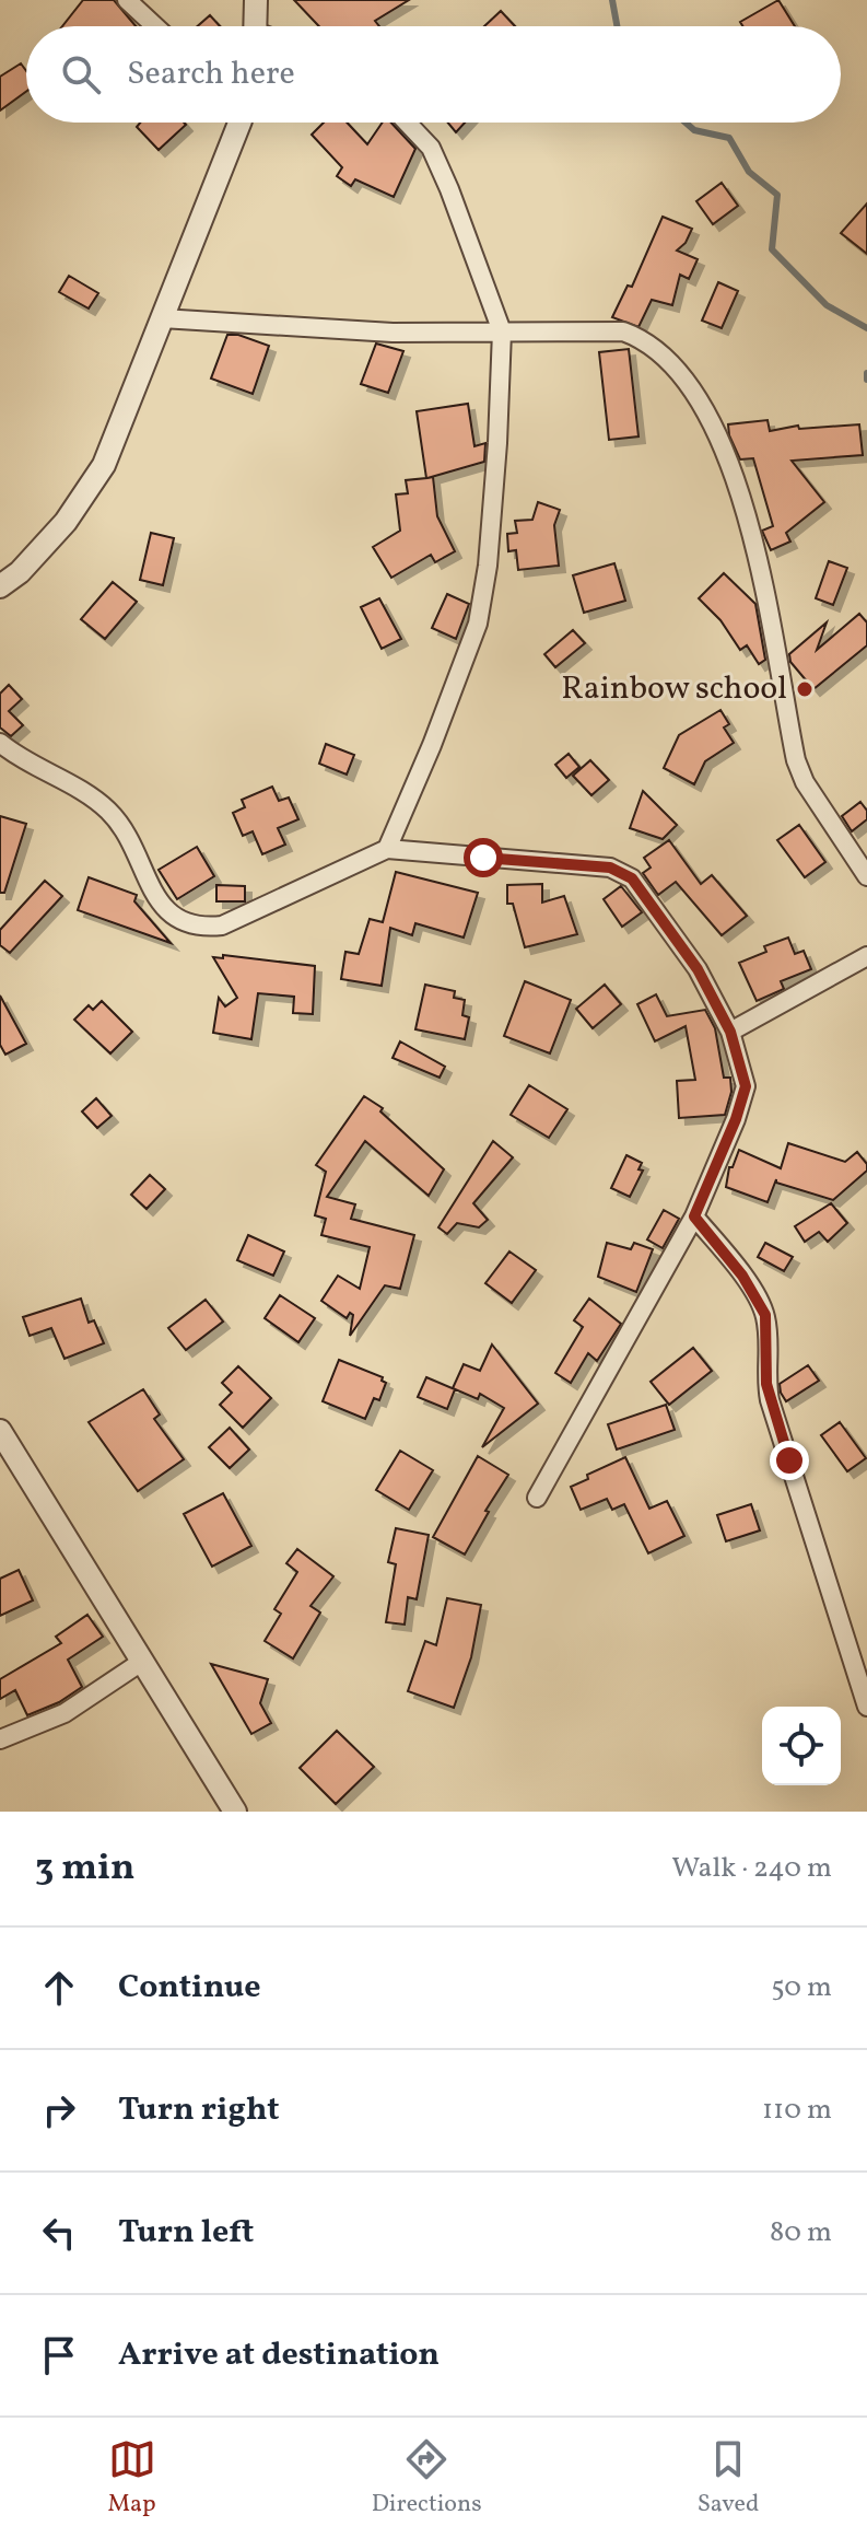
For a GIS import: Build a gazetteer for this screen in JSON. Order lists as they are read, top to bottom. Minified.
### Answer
{"places":["Rainbow school"],"page":{"search":"Search here","heading":["3 min","Walk · 240 m"],"list":[["Continue","50 m"],["Turn right","110 m"],["Turn left","80 m"],"Arrive at destination"],"nav":["Map","Directions","Saved"]}}
